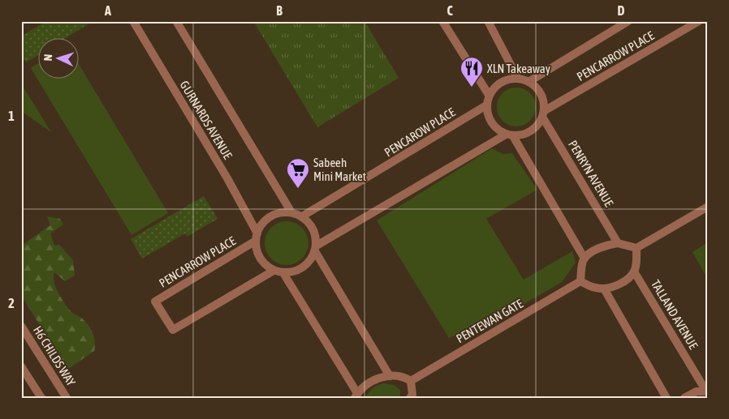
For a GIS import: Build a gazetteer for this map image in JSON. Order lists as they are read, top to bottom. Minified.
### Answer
{"streets":{"street":["PENCARROW PLACE","GURNARDS AVENUE","PENCAROW PLACE","PENRYN AVENUE","TALLAND AVENUE","PENTEWAN GATE","H6 CHILDS WAY"]},"crossings":[["PENCARROW PLACE","GURNARDS AVENUE"],["PENCARROW PLACE","PENCAROW PLACE"],["PENCARROW PLACE","PENRYN AVENUE"],["GURNARDS AVENUE","PENCAROW PLACE"],["PENCAROW PLACE","PENRYN AVENUE"],["PENRYN AVENUE","TALLAND AVENUE"],["PENRYN AVENUE","PENTEWAN GATE"],["TALLAND AVENUE","PENTEWAN GATE"]],"places":{"restaurant":["XLN Takeaway"],"supermarket":["Sabeeh Mini Market"]},"north":"left","grid":{"columns":["A","B","C","D"],"rows":["1","2"]}}
